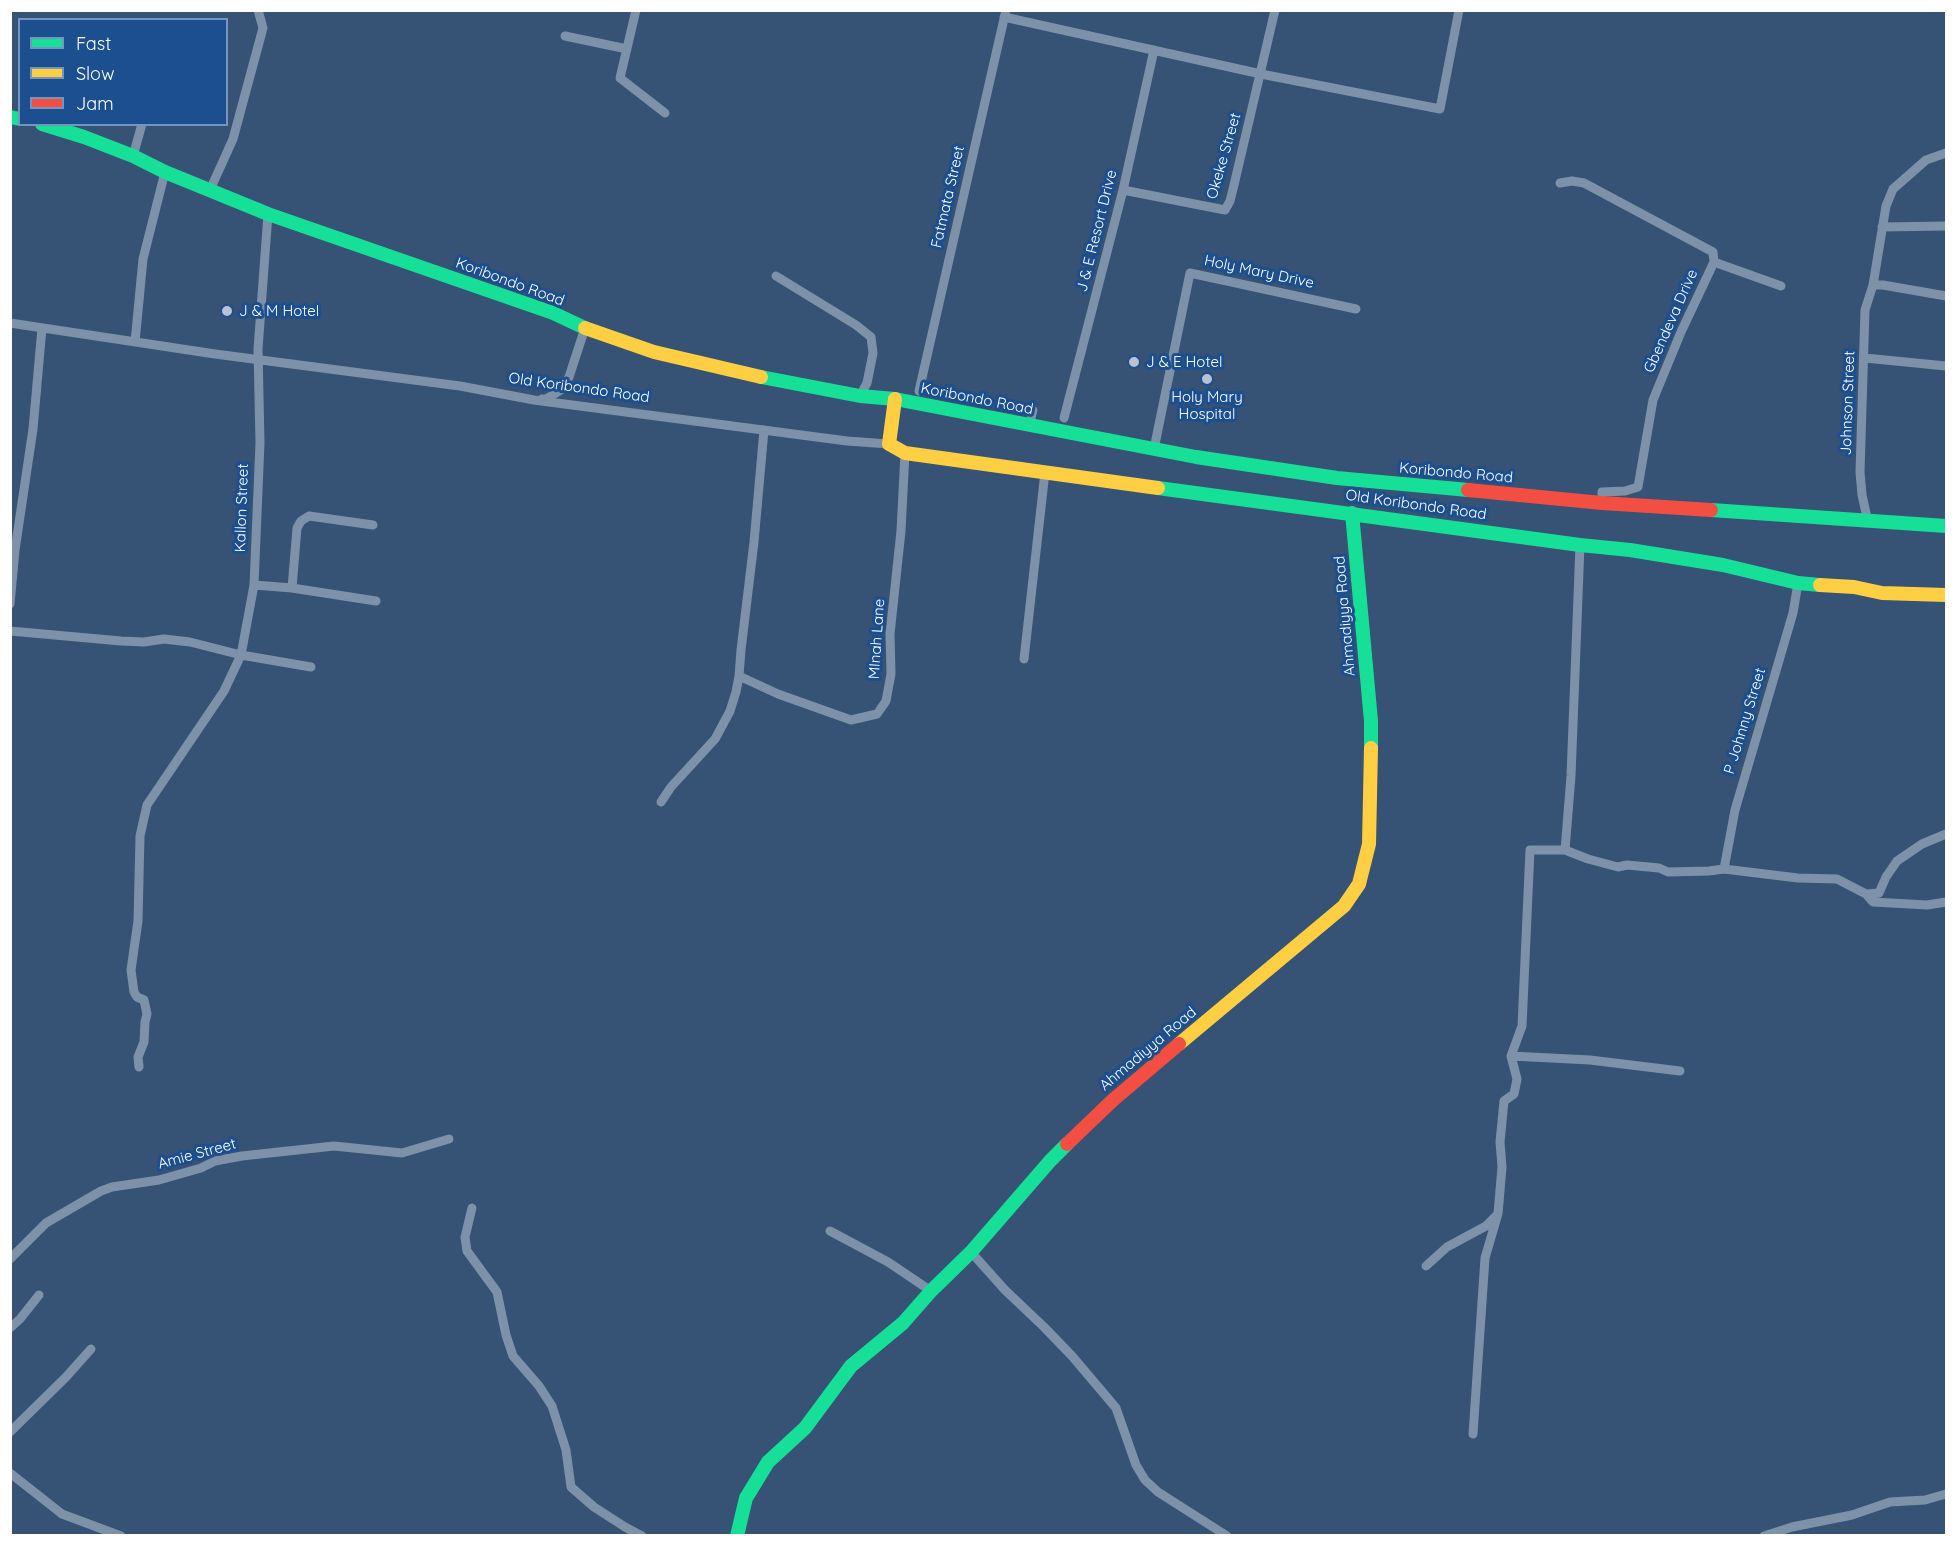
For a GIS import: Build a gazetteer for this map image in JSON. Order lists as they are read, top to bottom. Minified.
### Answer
{"streets":{"main road":["Koribondo Road","Old Koribondo Road","Ahmadiyya Road"],"street":["Okeke Street","Fatmata Street","J & E Resort Drive","Holy Mary Drive","Gbendeva Drive","Johnson Street","Kallon Street","MInah Lane","P Johnny Street","Amie Street"]},"crossings":[["Okeke Street","J & E Resort Drive"],["Holy Mary Drive","Koribondo Road"],["Koribondo Road","Gbendeva Drive"],["Koribondo Road","Johnson Street"],["Koribondo Road","Kallon Street"],["Old Koribondo Road","Kallon Street"],["Old Koribondo Road","Ahmadiyya Road"],["Old Koribondo Road","MInah Lane"],["Old Koribondo Road","P Johnny Street"]],"places":["J & M Hotel","J & E Hotel","Holy Mary Hospital"],"legend":["Fast","Slow","Jam"]}
